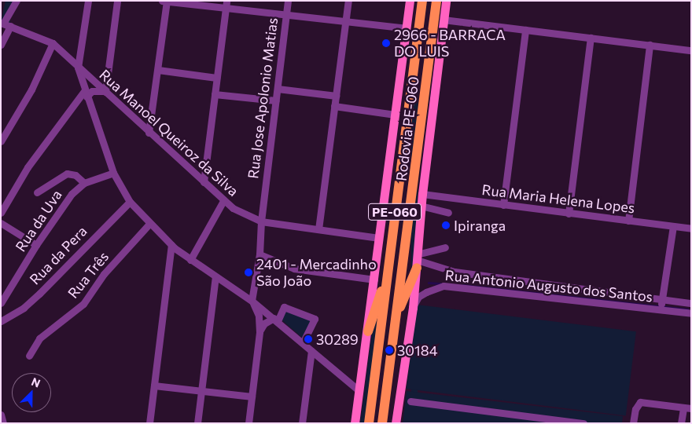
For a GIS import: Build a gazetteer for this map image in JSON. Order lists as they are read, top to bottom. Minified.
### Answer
{"streets":{"highway":["Rodovia PE-060","PE-060"],"street":["Rua Jose Apolonio Matias","Rua Manoel Queiroz da Silva","Rua Maria Helena Lopes","Rua da Uva","Rua da Pera","Rua Três","Rua Antonio Augusto dos Santos"]},"crossings":[["Rua Jose Apolonio Matias","Rua Manoel Queiroz da Silva"],["Rua Manoel Queiroz da Silva","PE-060"],["Rua Maria Helena Lopes","PE-060"],["PE-060","Rua Antonio Augusto dos Santos"]],"places":["2966 - BARRACA DO LUIS","Ipiranga","2401 - Mercadinho São João","30289","30184"],"north":"top right"}
